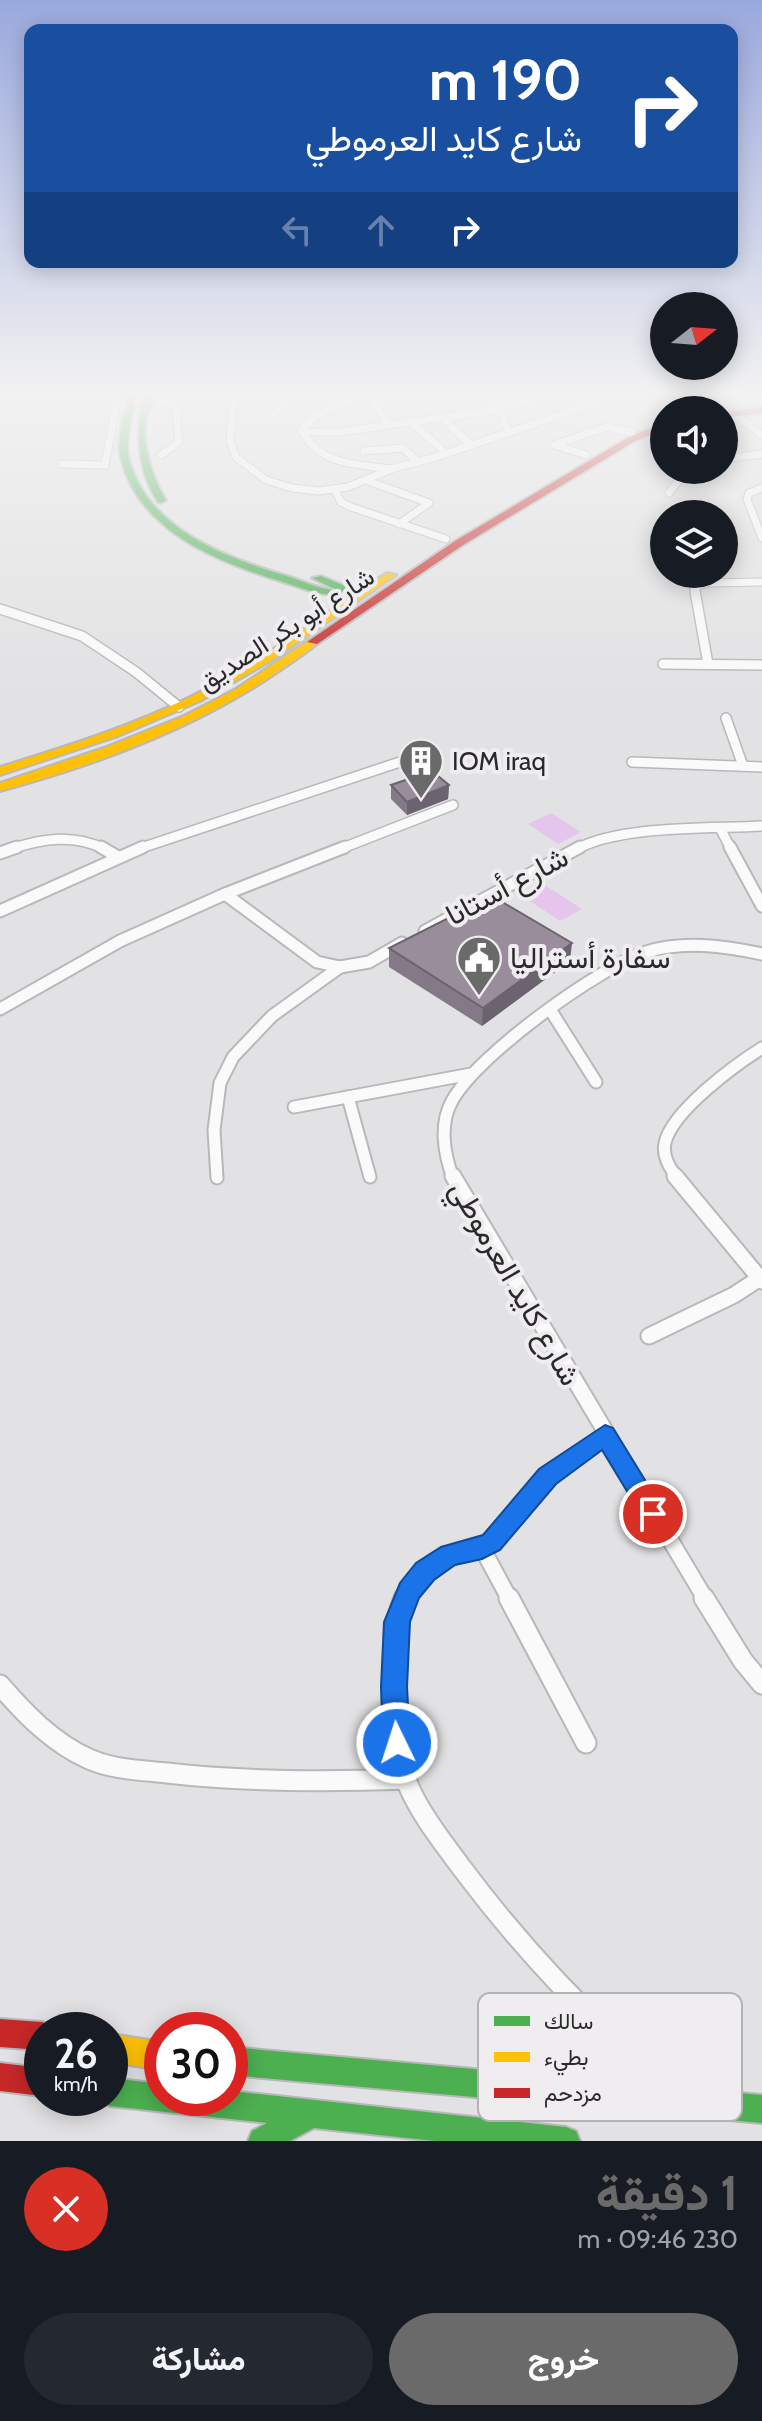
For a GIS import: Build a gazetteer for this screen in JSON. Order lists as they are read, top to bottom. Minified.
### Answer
{"streets":{"main road":["شارع أبو بكر الصديق"],"street":["شارع أستانا","شارع كايد العرموطي"]},"places":{"building":["IOM iraq"],"public building":["سفارة أستراليا"]},"legend":["سالك","بطيء","مزدحم"],"north":"right","page":{"turn":["190 m","شارع كايد العرموطي"],"speed":"26 km/h","limit":"30","heading":["1 دقيقة","230 m · 09:46"],"buttons":["خروج","مشاركة"]}}
